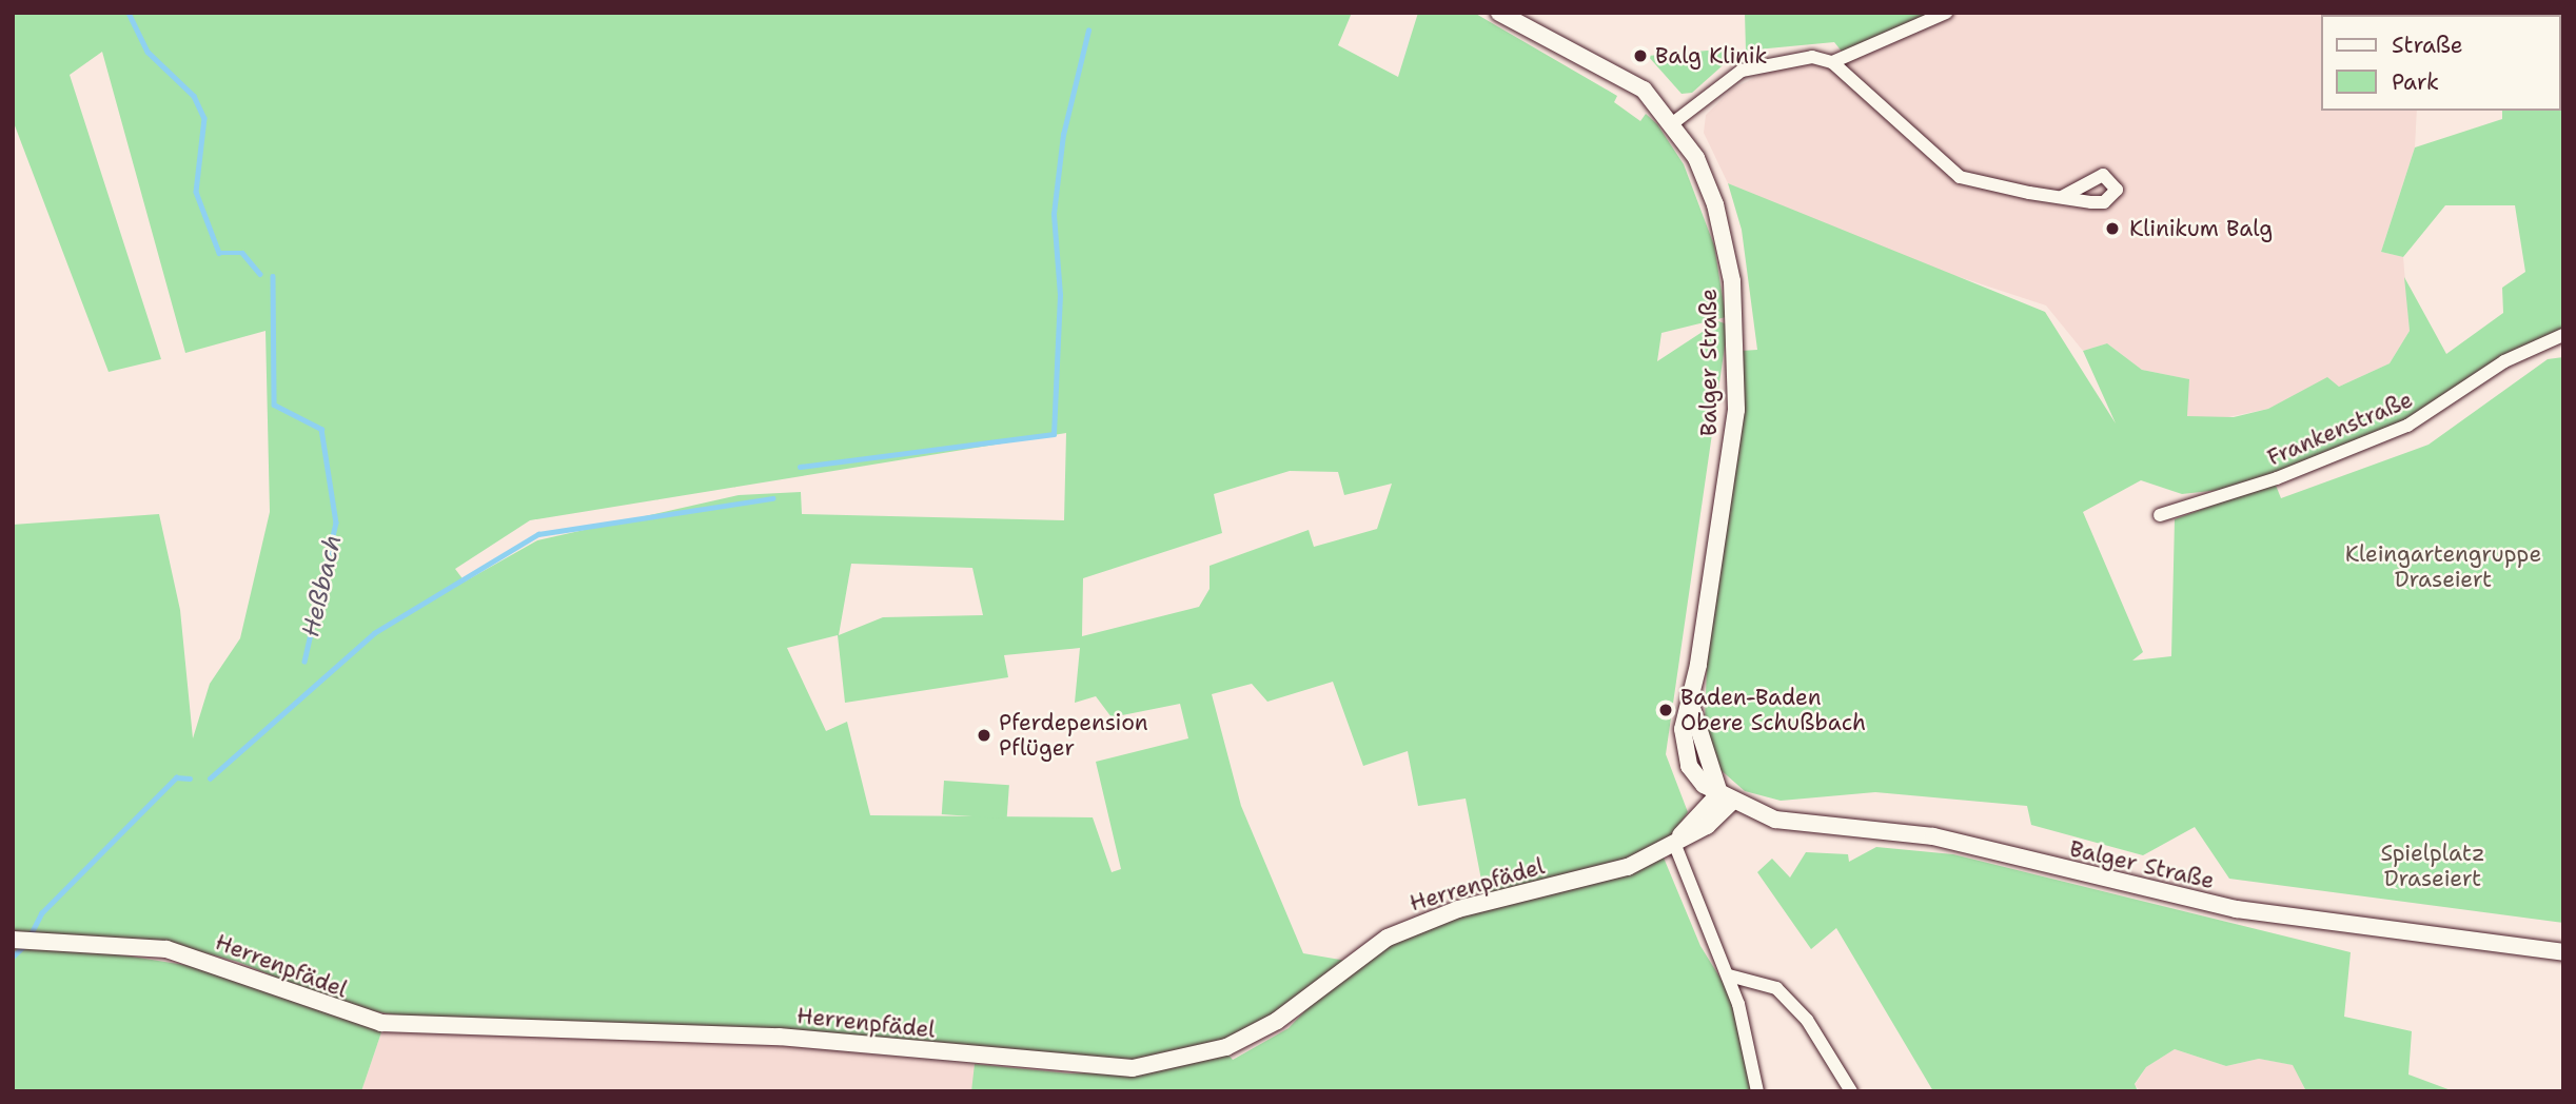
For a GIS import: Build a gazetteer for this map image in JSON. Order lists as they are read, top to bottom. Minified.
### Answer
{"streets":{"street":["Balger Straße","Frankenstraße","Herrenpfädel"]},"crossings":[["Balger Straße","Herrenpfädel"]],"water":["Heßbach"],"parks":["Kleingartengruppe Draseiert","Spielplatz Draseiert"],"places":["Balg Klinik","Klinikum Balg","Baden-Baden Obere Schußbach","Pferdepension Pflüger"],"legend":["Straße","Park"]}
